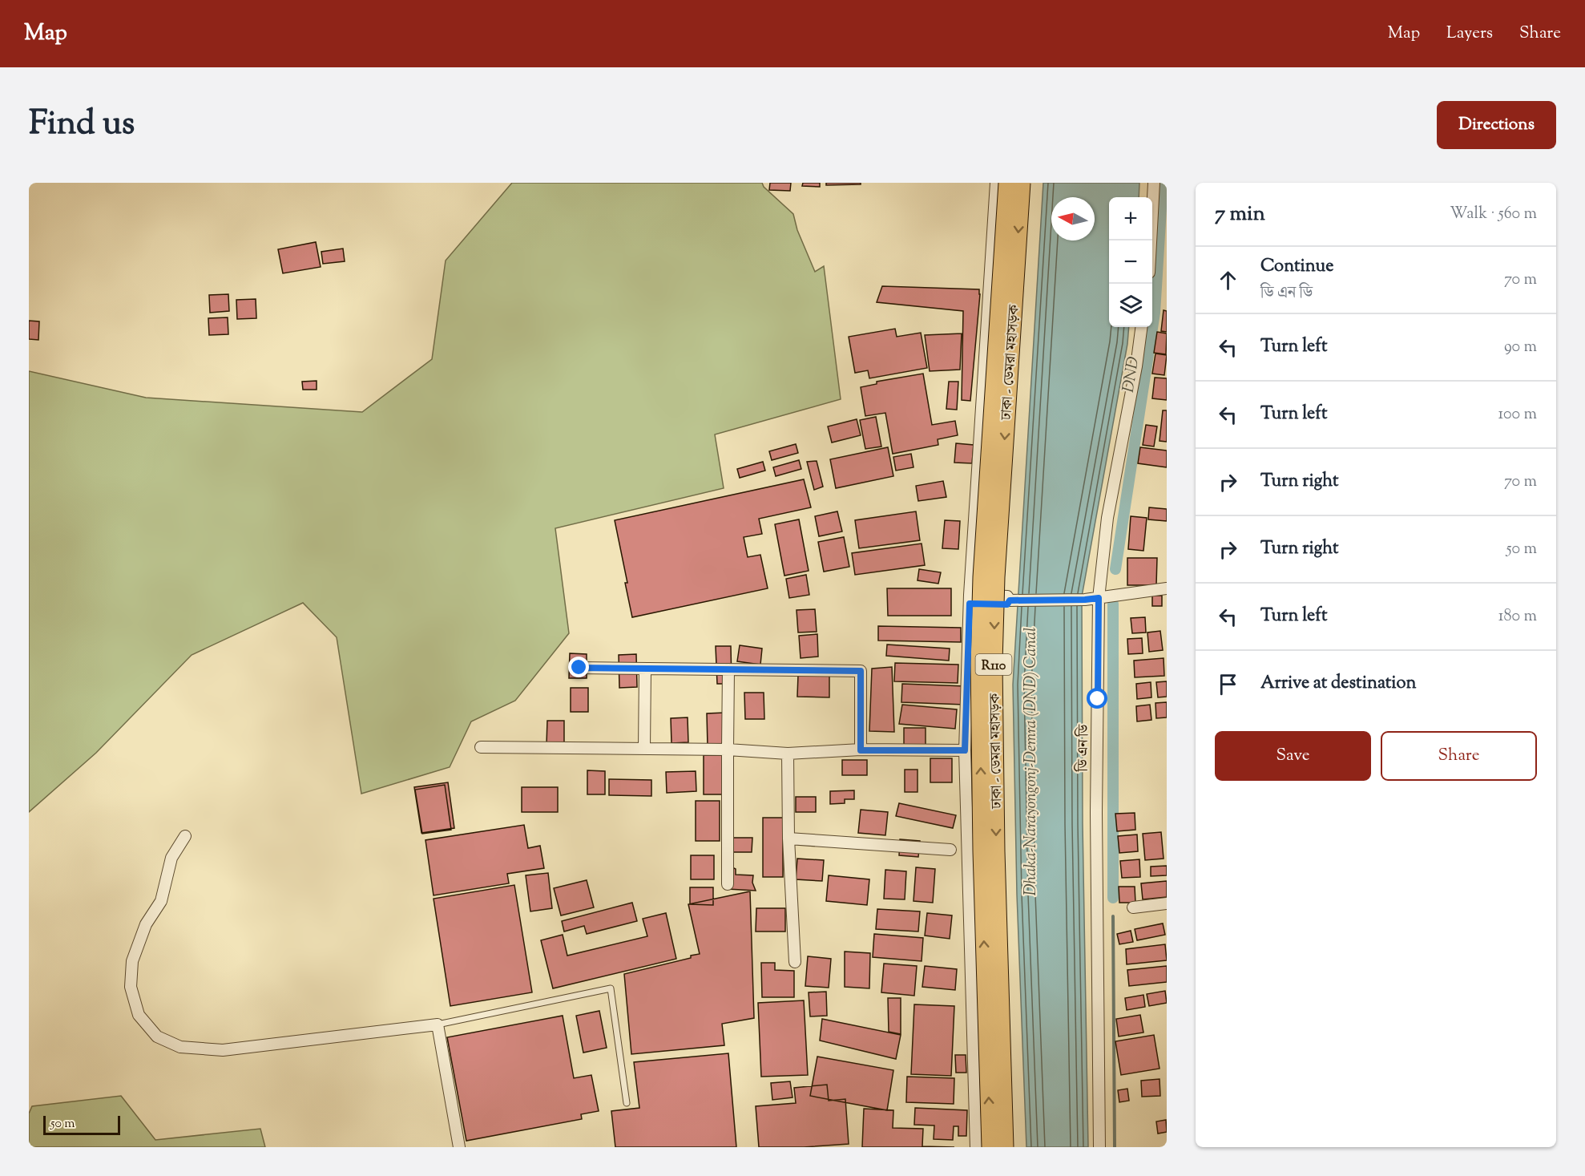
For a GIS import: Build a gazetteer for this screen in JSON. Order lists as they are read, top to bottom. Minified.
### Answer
{"streets":{"main road":["ঢাকা - ডেমরা মহাসড়ক","R110"],"street":["ডি এন ডি"]},"water":["DND","Dhaka-Narayongonj-Demra (DND) Canal"],"scale_bar":"50 m","north":"left","page":{"header":"Map","nav":["Map","Layers","Share"],"title":"Find us","buttons":["Directions",["Save","Share"]],"heading":["7 min","Walk · 560 m"],"map_buttons":["+","−"],"list":[["Continue","ডি এন ডি","70 m"],["Turn left","90 m"],["Turn left","100 m"],["Turn right","70 m"],["Turn right","50 m"],["Turn left","180 m"],"Arrive at destination"],"scale":"50 m"}}
